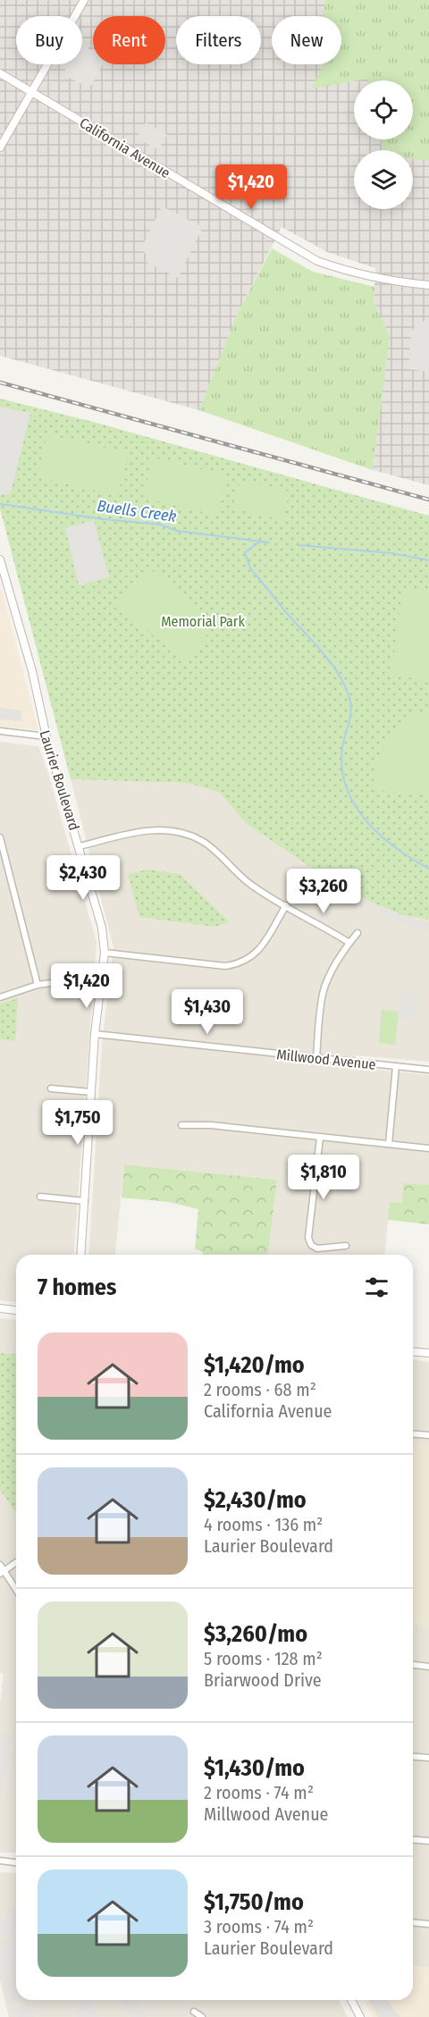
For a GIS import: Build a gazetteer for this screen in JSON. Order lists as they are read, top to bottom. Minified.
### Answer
{"streets":{"street":["California Avenue","Laurier Boulevard","Millwood Avenue"]},"crossings":[["Laurier Boulevard","Millwood Avenue"]],"water":["Buells Creek"],"parks":["Memorial Park"],"page":{"chip":["Buy","Rent","Filters","New"],"price":["$1,420","$2,430","$3,260","$1,420","$1,430","$1,750","$1,810"],"heading":"7 homes","list":[{"name":"$1,420/mo","note":"2 rooms · 68 m² · California Avenue"},{"name":"$2,430/mo","note":"4 rooms · 136 m² · Laurier Boulevard"},{"name":"$3,260/mo","note":"5 rooms · 128 m² · Briarwood Drive"},{"name":"$1,430/mo","note":"2 rooms · 74 m² · Millwood Avenue"},{"name":"$1,750/mo","note":"3 rooms · 74 m² · Laurier Boulevard"}]}}
